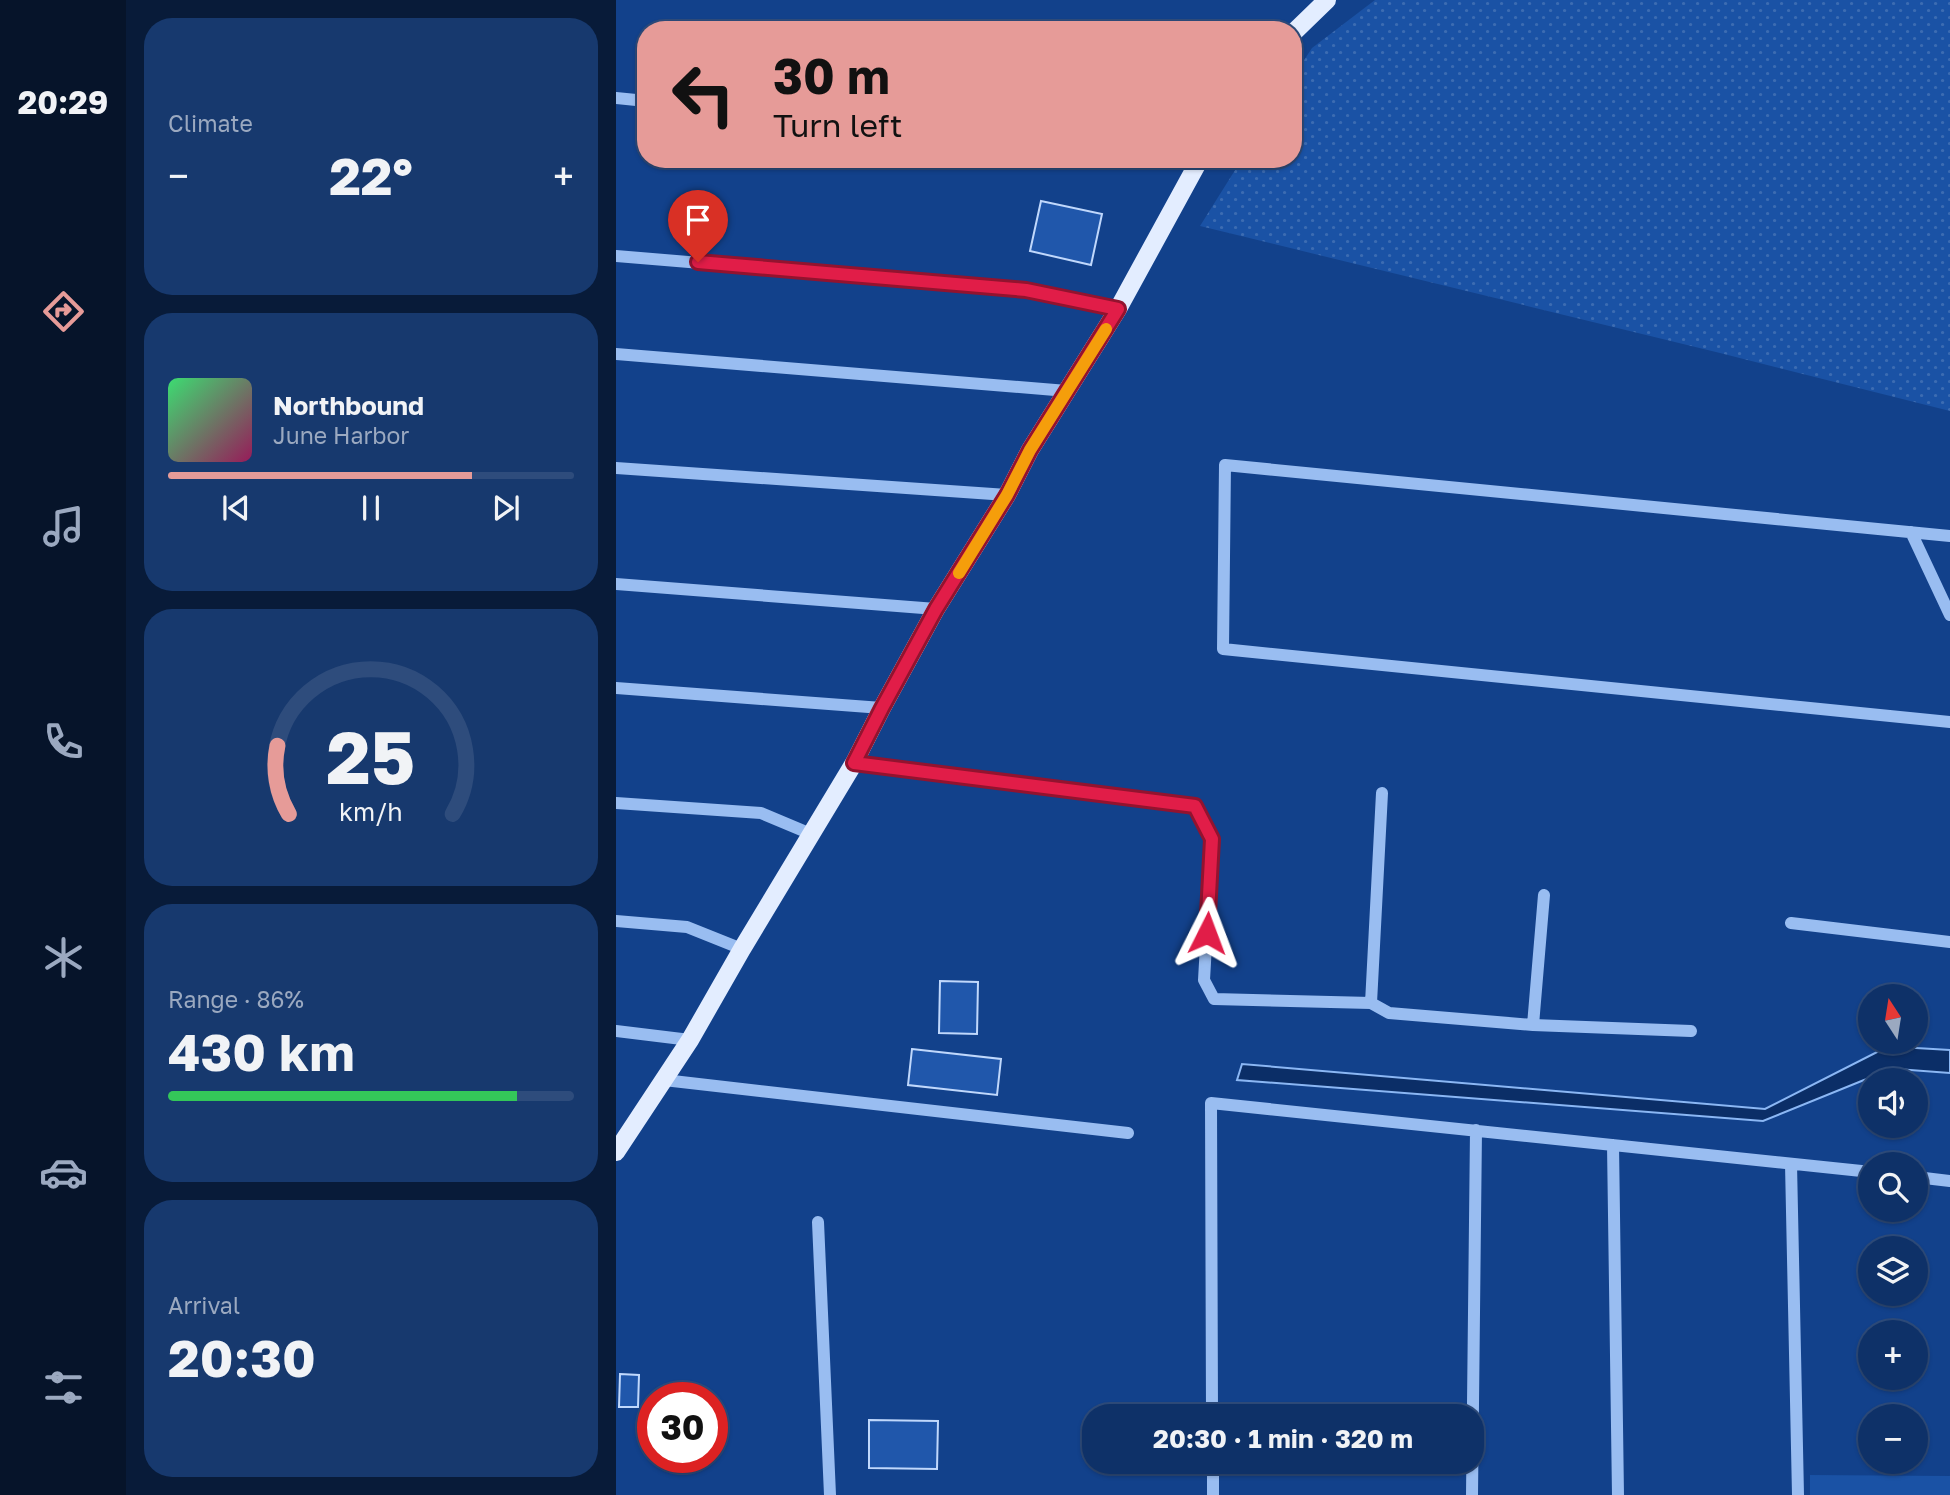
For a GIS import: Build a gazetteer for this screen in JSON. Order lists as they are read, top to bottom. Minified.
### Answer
{"north":"top","page":{"tabs":"20:29","tile":["Climate",["Range · 86%","430 km"],["Arrival","20:30"]],"turn":["30 m","Turn left"],"heat":["−","22°","+"],"song":["Northbound","June Harbor"],"map_buttons":["+","−"],"limit":"30","trip":"20:30 · 1 min · 320 m","gauge":["25","km/h"]}}
